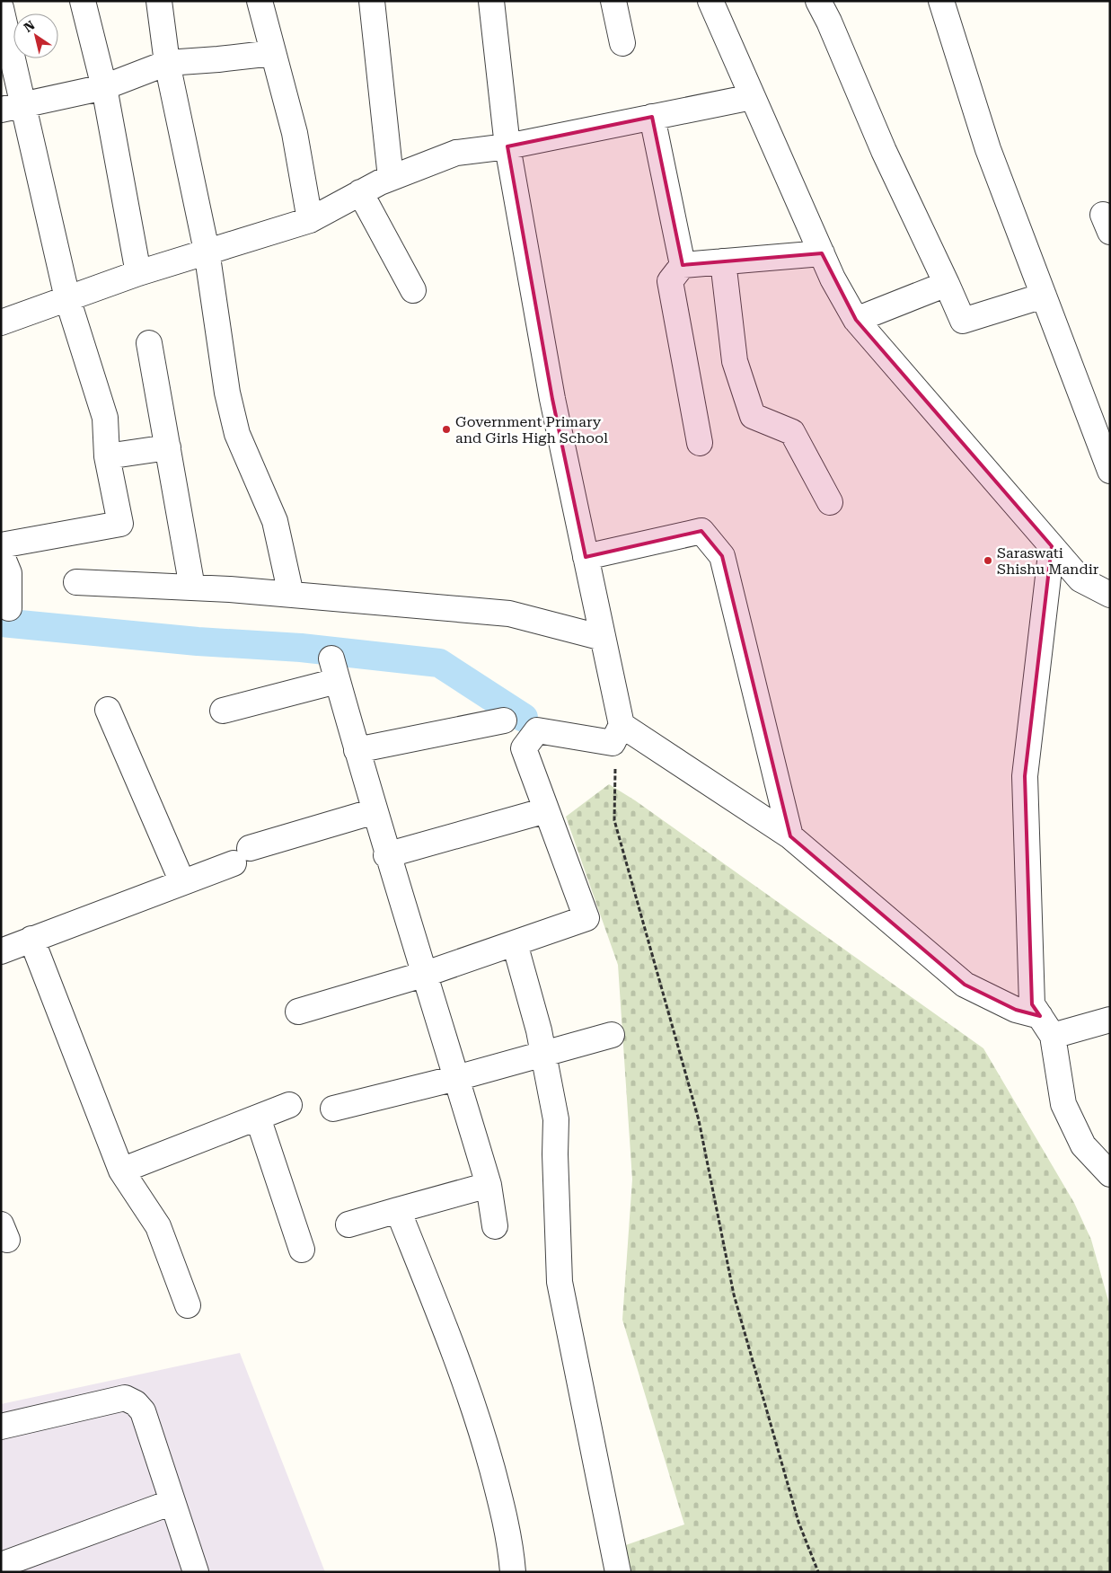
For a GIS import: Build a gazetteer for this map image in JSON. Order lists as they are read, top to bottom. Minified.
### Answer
{"places":["Government Primary and Girls High School","Saraswati Shishu Mandir"],"north":"top left"}
